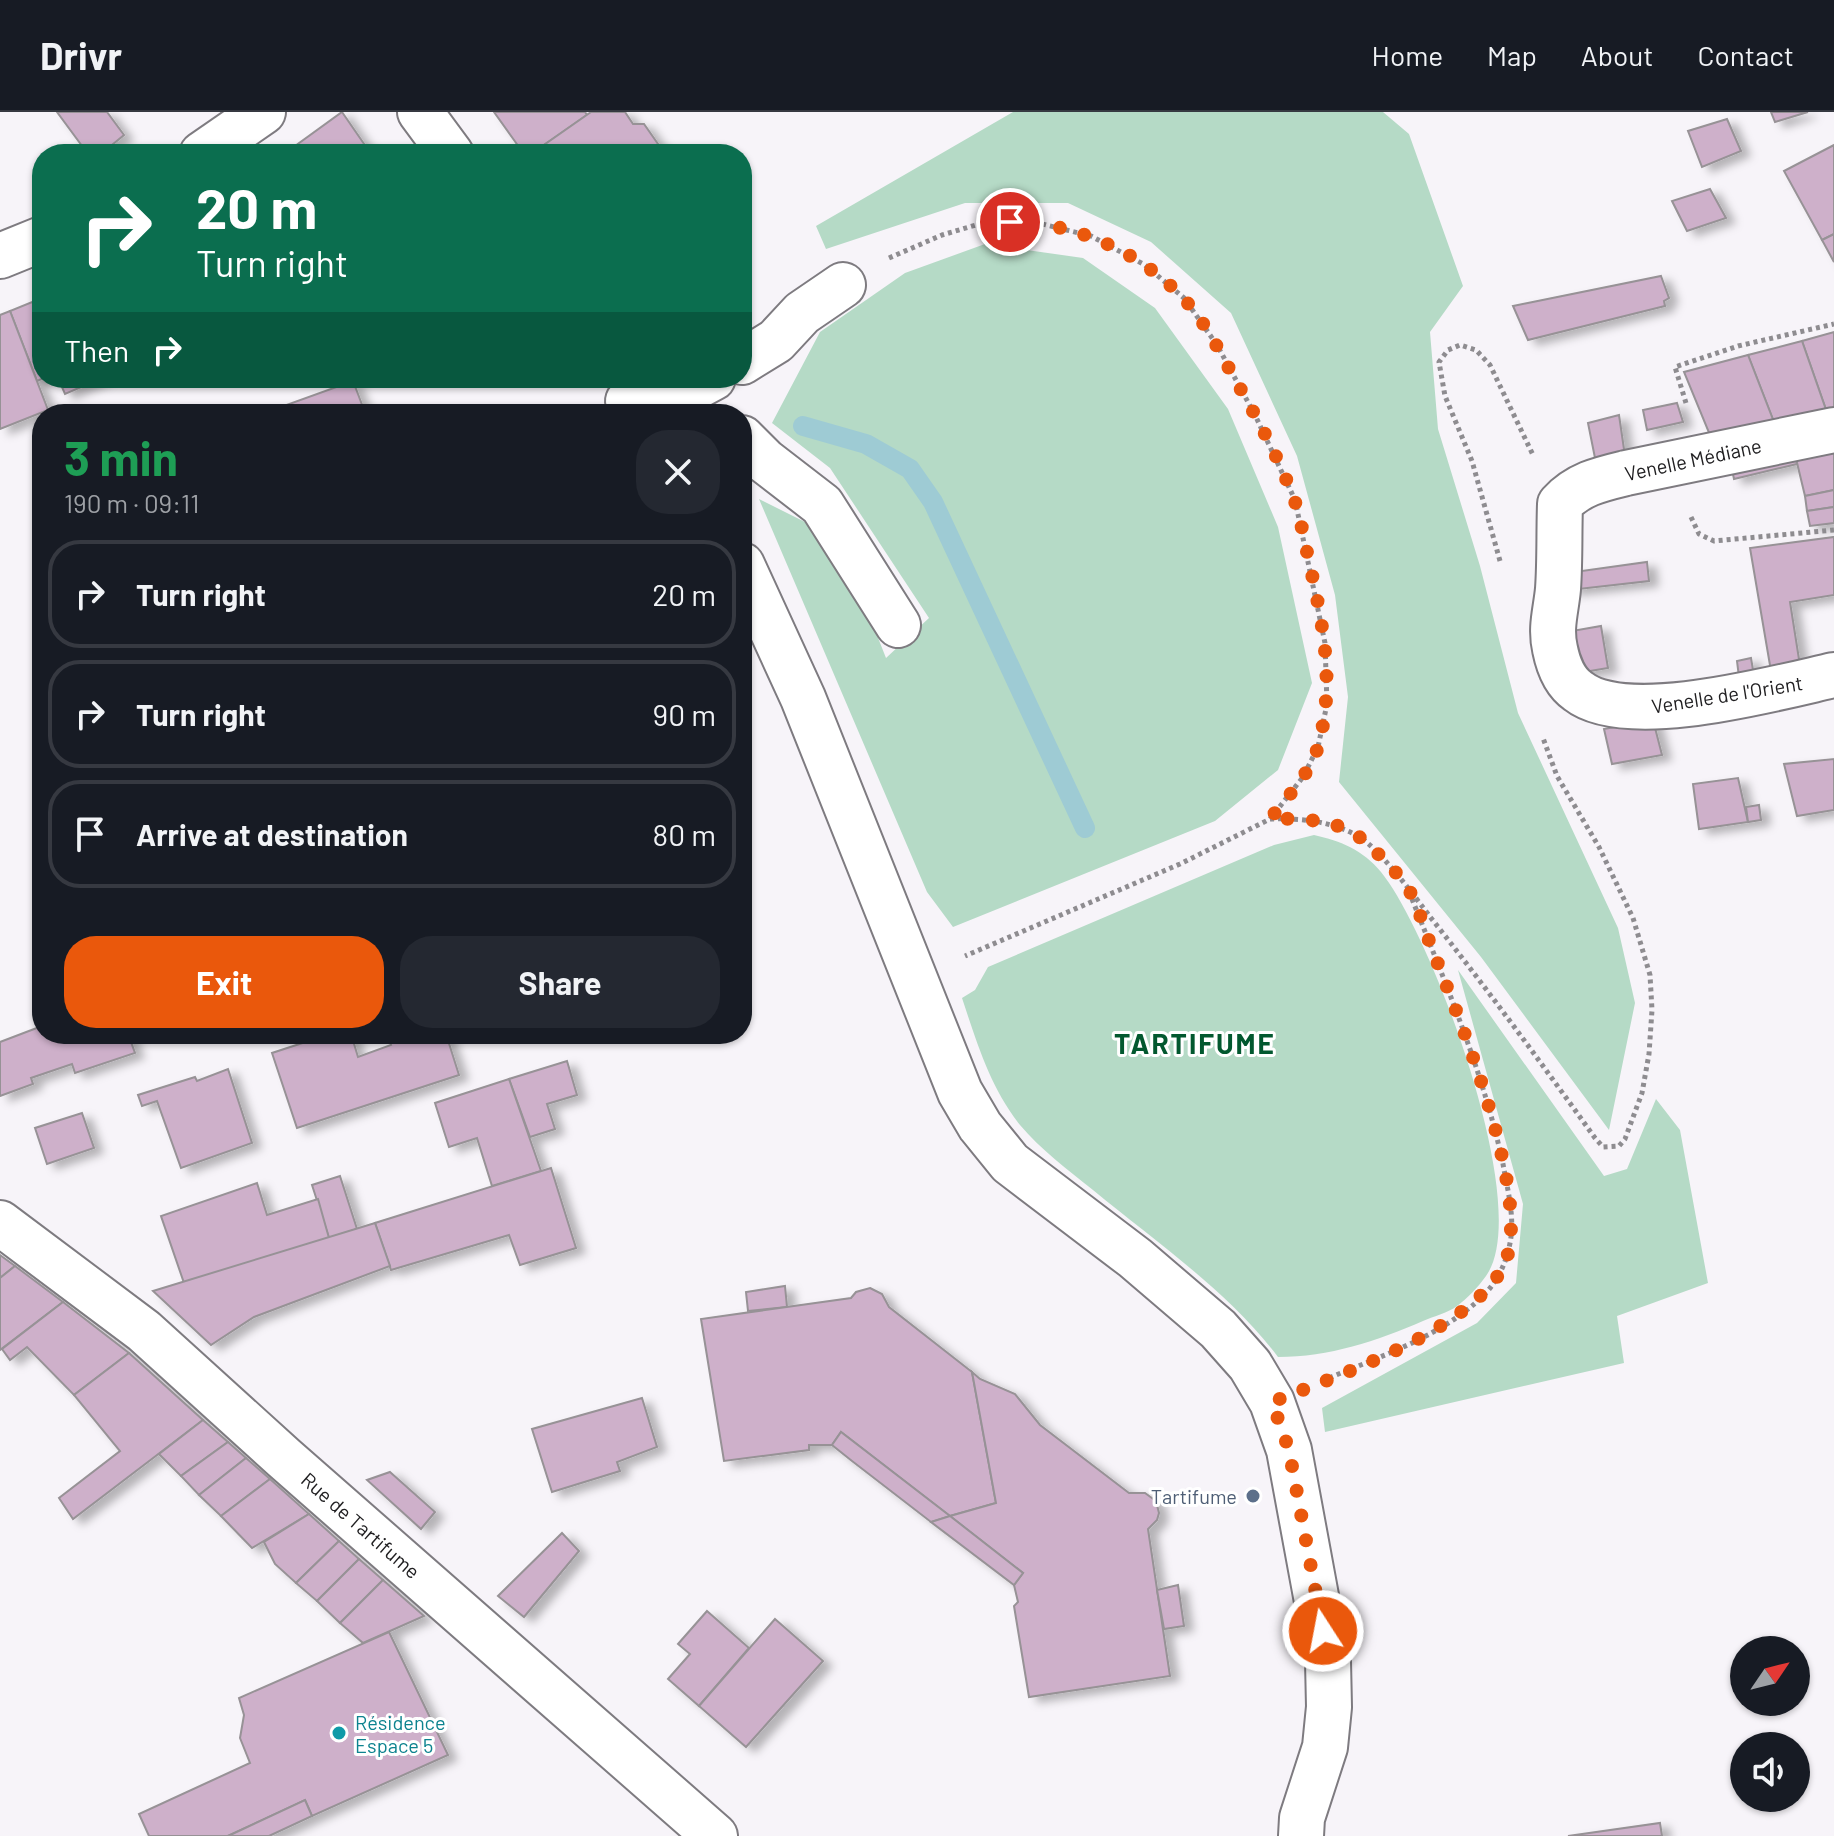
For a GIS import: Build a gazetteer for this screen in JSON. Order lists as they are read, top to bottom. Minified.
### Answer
{"streets":{"street":["Venelle Médiane","Venelle de l'Orient","Rue de Tartifume"]},"crossings":[["Venelle Médiane","Venelle de l'Orient"]],"districts":["TARTIFUME"],"places":["Tartifume","Résidence Espace 5"],"north":"top right","page":{"header":"Drivr","nav":["Home","Map","About","Contact"],"turn":["20 m","Turn right"],"then":"Then","heading":["3 min","190 m · 09:11"],"list":[{"name":"Turn right","value":"20 m"},{"name":"Turn right","value":"90 m"},{"name":"Arrive at destination","value":"80 m"}],"buttons":["Exit","Share"]}}
